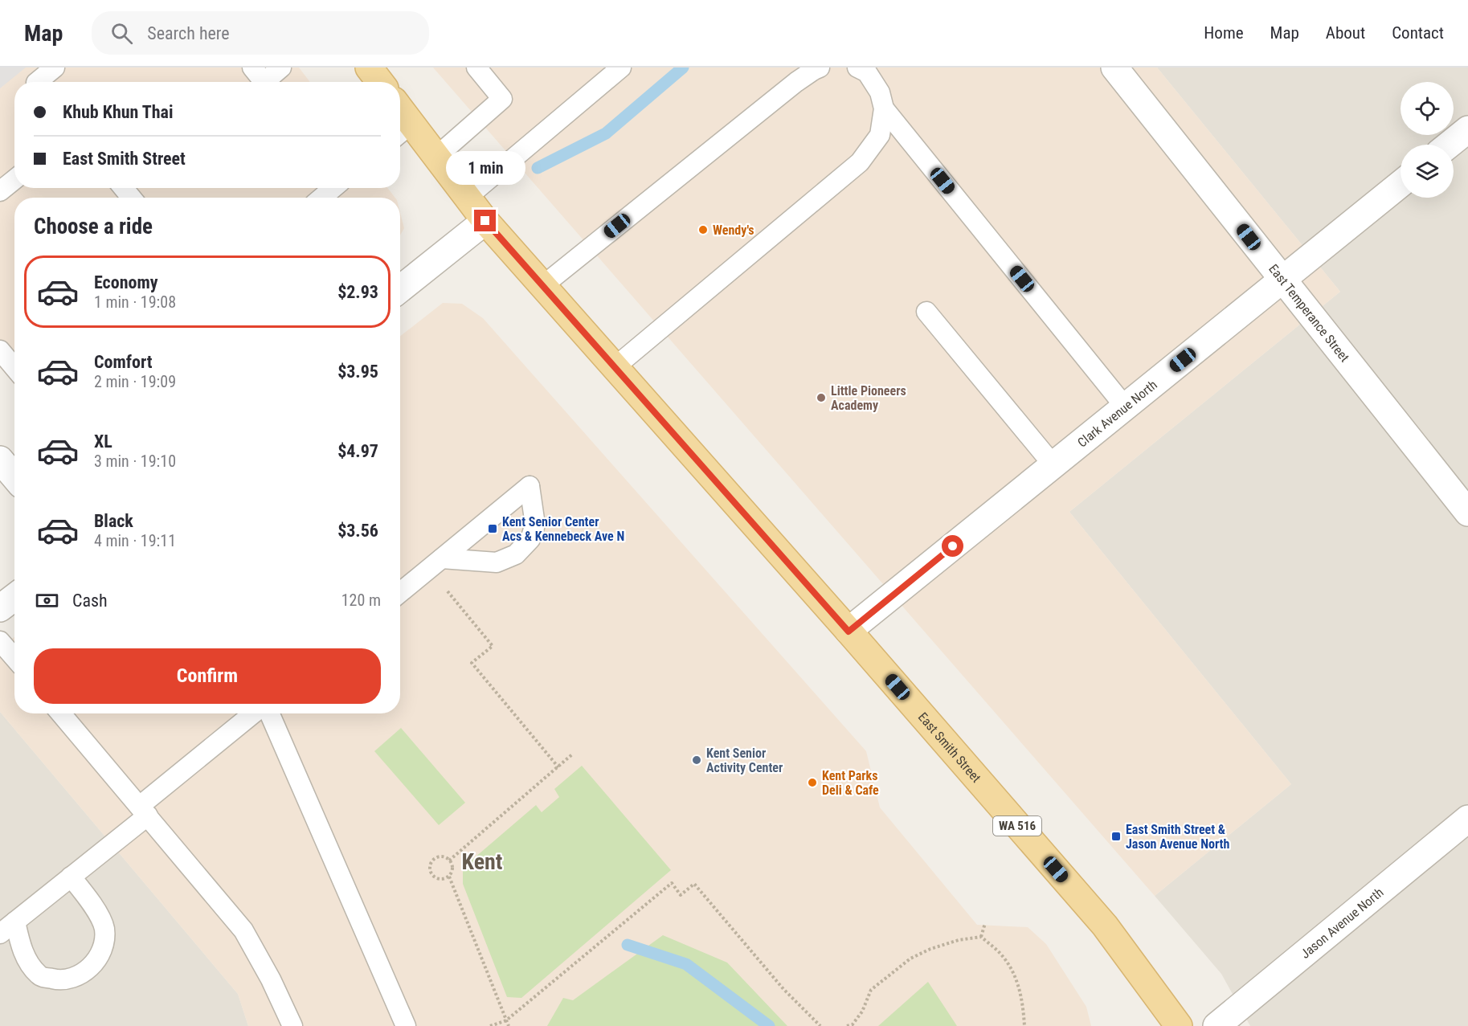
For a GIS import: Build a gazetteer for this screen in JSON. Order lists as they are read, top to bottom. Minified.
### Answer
{"streets":{"main road":["East Smith Street","WA 516"],"street":["East Temperance Street","Clark Avenue North","Jason Avenue North"]},"crossings":[["East Temperance Street","Clark Avenue North"],["Clark Avenue North","East Smith Street"]],"districts":["Kent"],"places":{"other":["Wendy's","Little Pioneers Academy","Kent Senior Activity Center","Kent Parks Deli & Cafe"],"transit":["Kent Senior Center Acs & Kennebeck Ave N","East Smith Street & Jason Avenue North"]},"page":{"header":"Map","search":"Search here","nav":["Home","Map","About","Contact"],"banner":["Khub Khun Thai","East Smith Street"],"bubble":"1 min","heading":"Choose a ride","list":[{"name":"Economy","note":"1 min · 19:08","value":"$2.93"},{"name":"Comfort","note":"2 min · 19:09","value":"$3.95"},{"name":"XL","note":"3 min · 19:10","value":"$4.97"},{"name":"Black","note":"4 min · 19:11","value":"$3.56"}],"pay":["Cash","120 m"],"buttons":"Confirm"}}
